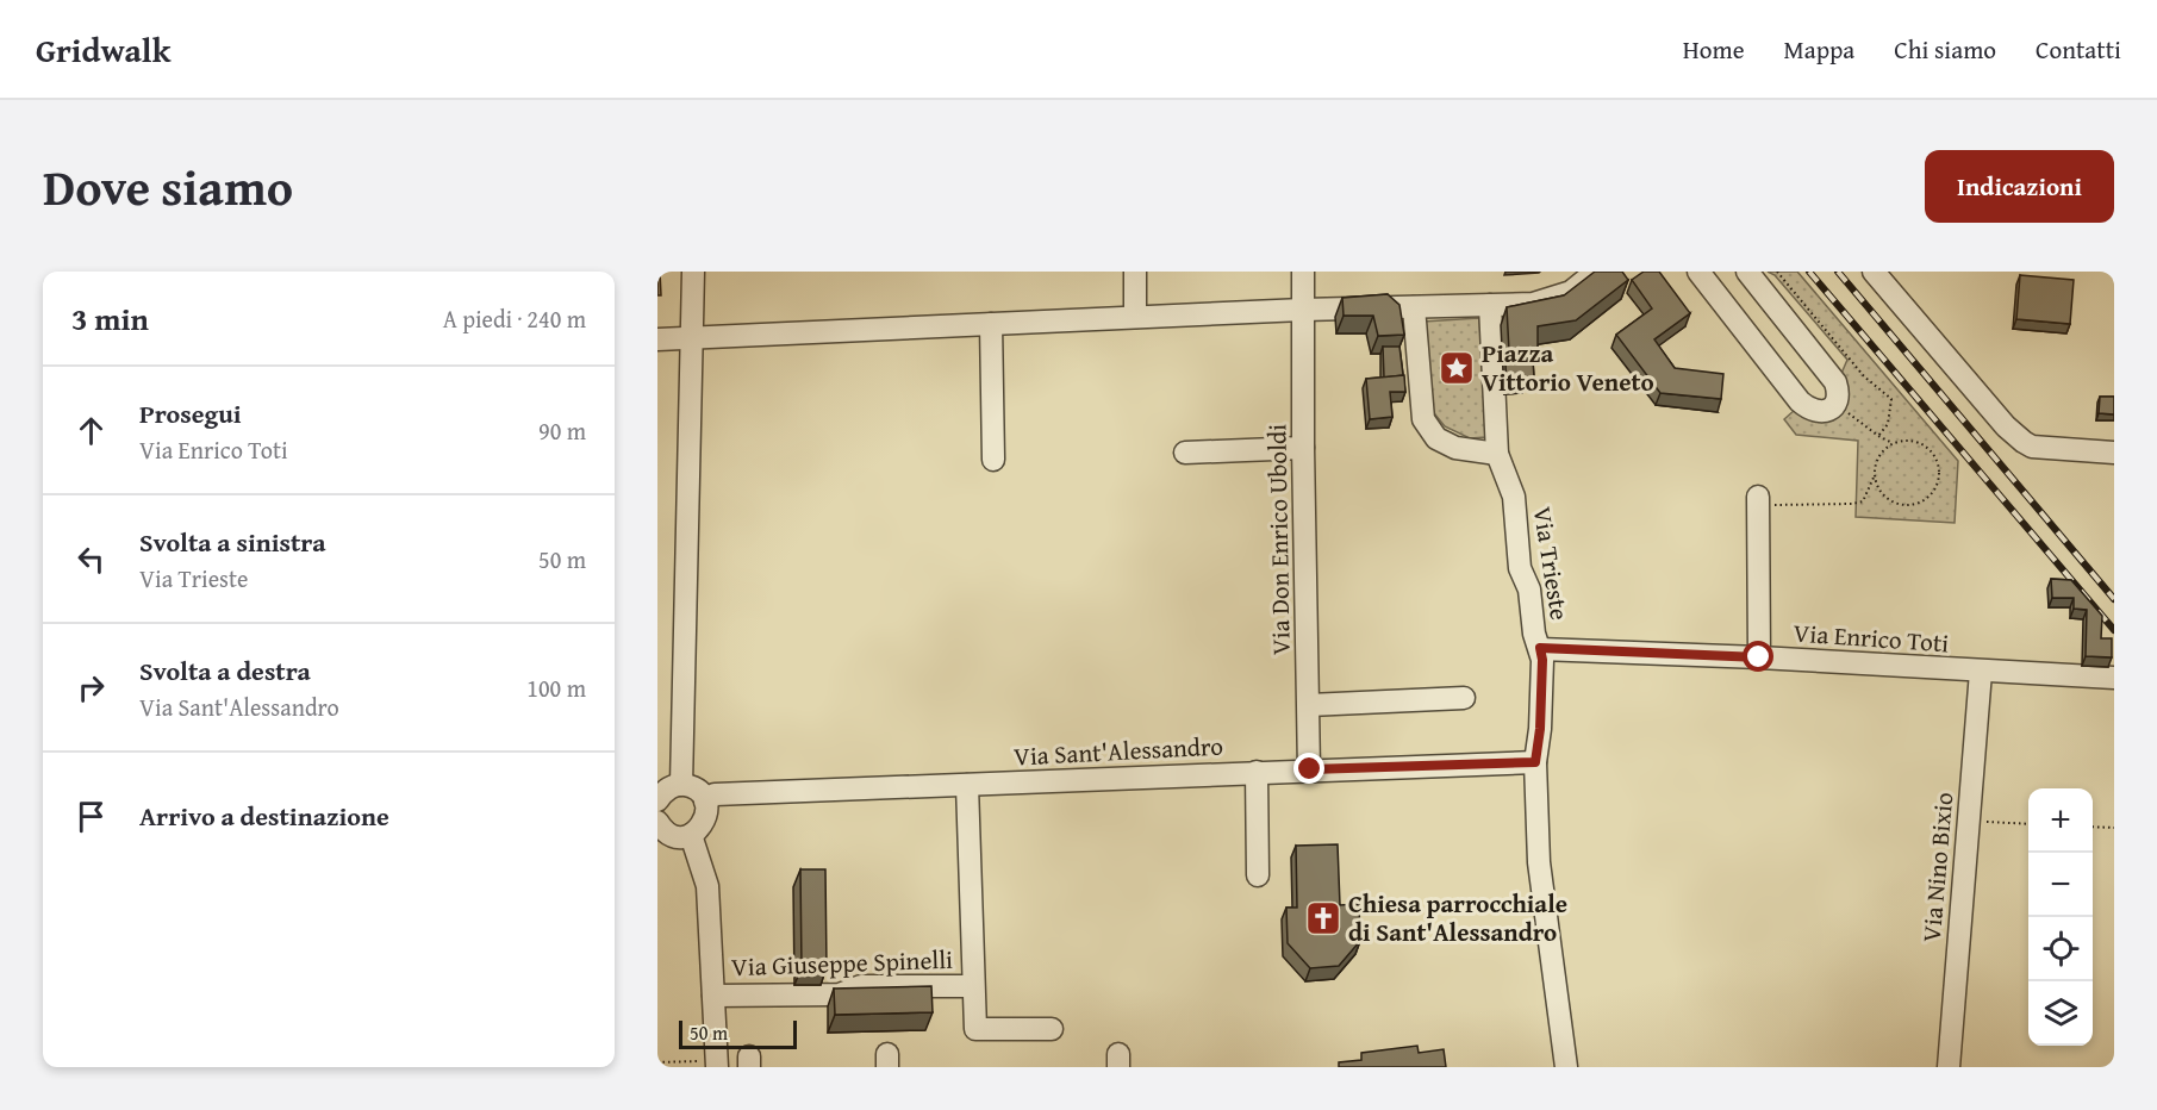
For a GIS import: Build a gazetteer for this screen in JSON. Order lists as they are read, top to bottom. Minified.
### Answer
{"streets":{"street":["Via Don Enrico Uboldi","Via Trieste","Via Enrico Toti","Via Sant'Alessandro","Via Nino Bixio","Via Giuseppe Spinelli"]},"crossings":[["Via Don Enrico Uboldi","Via Sant'Alessandro"],["Via Trieste","Via Enrico Toti"],["Via Trieste","Via Sant'Alessandro"],["Via Enrico Toti","Via Nino Bixio"]],"places":{"place":["Piazza Vittorio Veneto"],"church":["Chiesa parrocchiale di Sant'Alessandro"]},"scale_bar":"50 m","page":{"header":"Gridwalk","nav":["Home","Mappa","Chi siamo","Contatti"],"title":"Dove siamo","buttons":"Indicazioni","heading":["3 min","A piedi · 240 m"],"list":[["Prosegui","Via Enrico Toti","90 m"],["Svolta a sinistra","Via Trieste","50 m"],["Svolta a destra","Via Sant'Alessandro","100 m"],"Arrivo a destinazione"],"map_buttons":["+","−"],"scale":"50 m"}}
